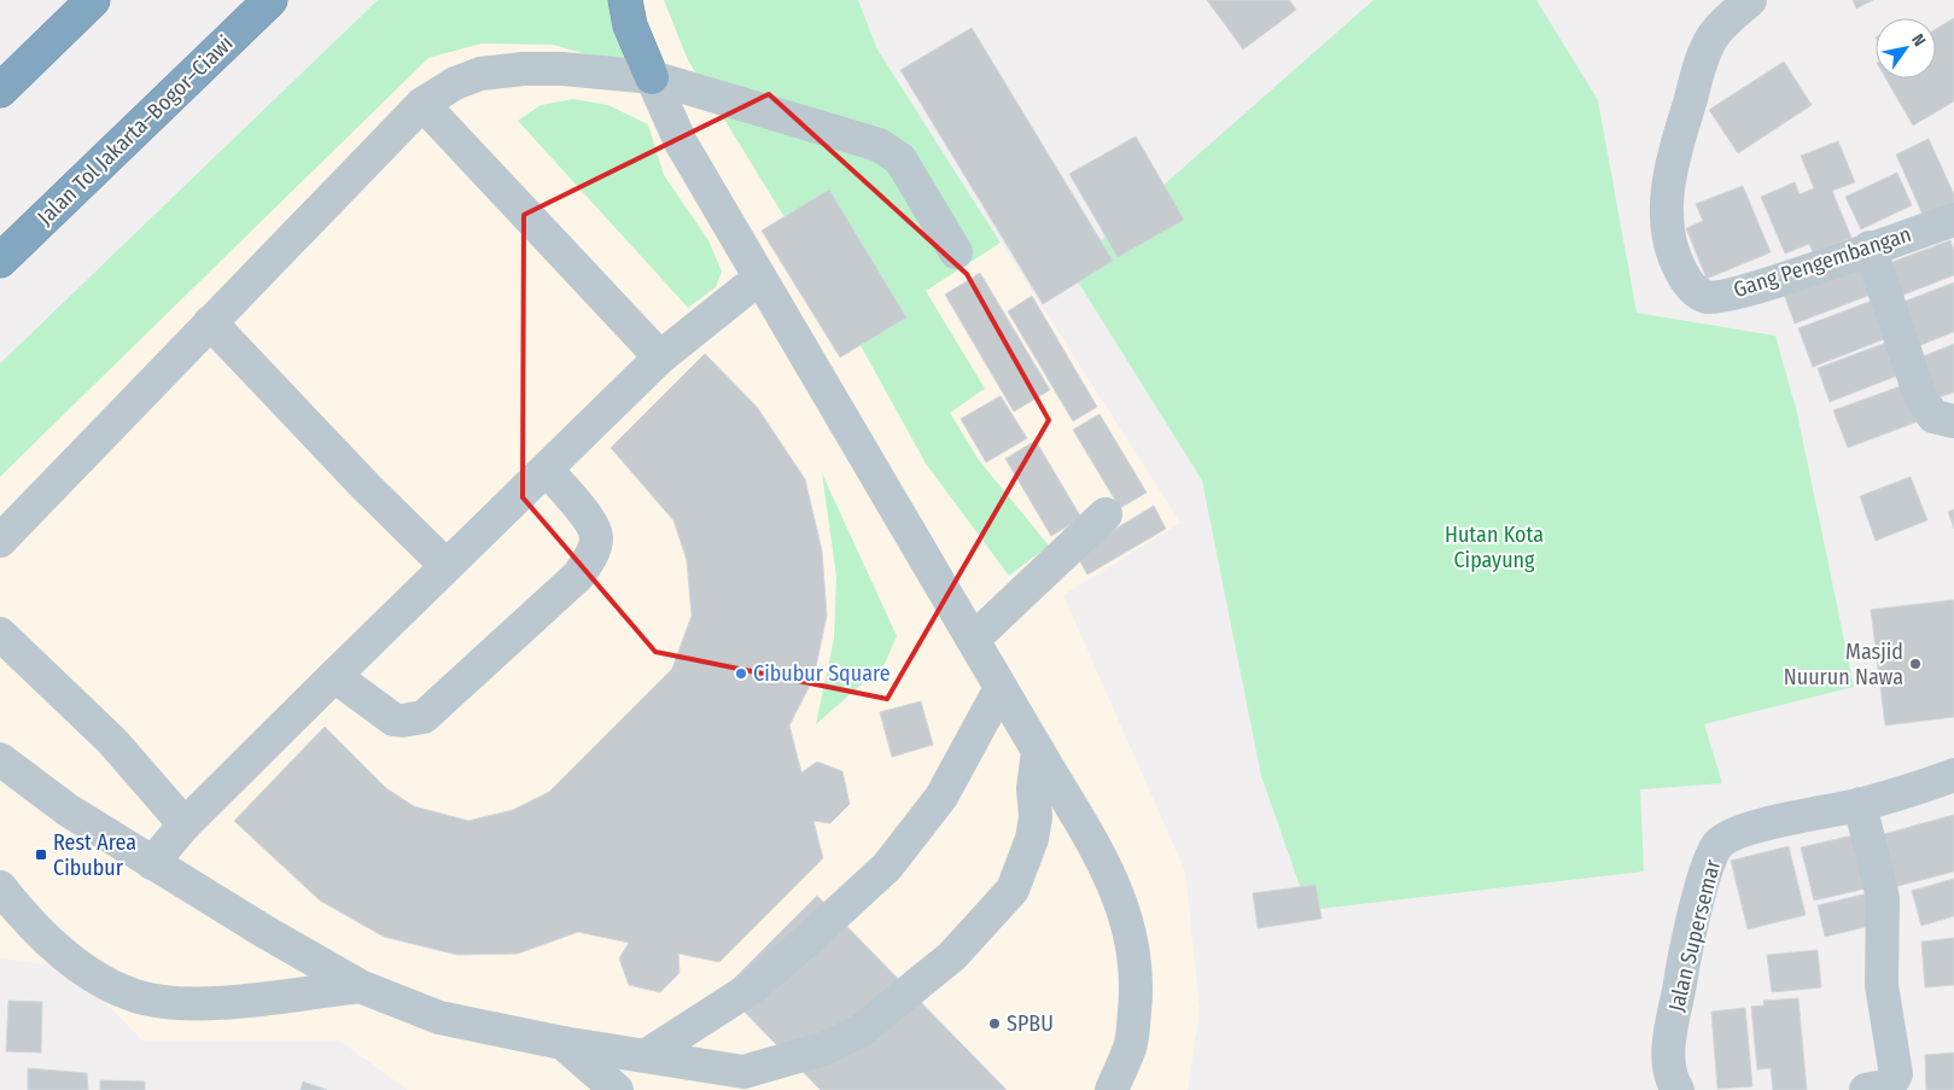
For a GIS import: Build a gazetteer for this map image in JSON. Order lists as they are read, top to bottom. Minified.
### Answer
{"streets":{"highway":["Jalan Tol Jakarta–Bogor–Ciawi"],"street":["Gang Pengembangan","Jalan Supersemar"]},"parks":["Hutan Kota Cipayung"],"places":{"other":["Masjid Nuurun Nawa","Cibubur Square","SPBU"],"transit":["Rest Area Cibubur"]},"north":"top right"}
